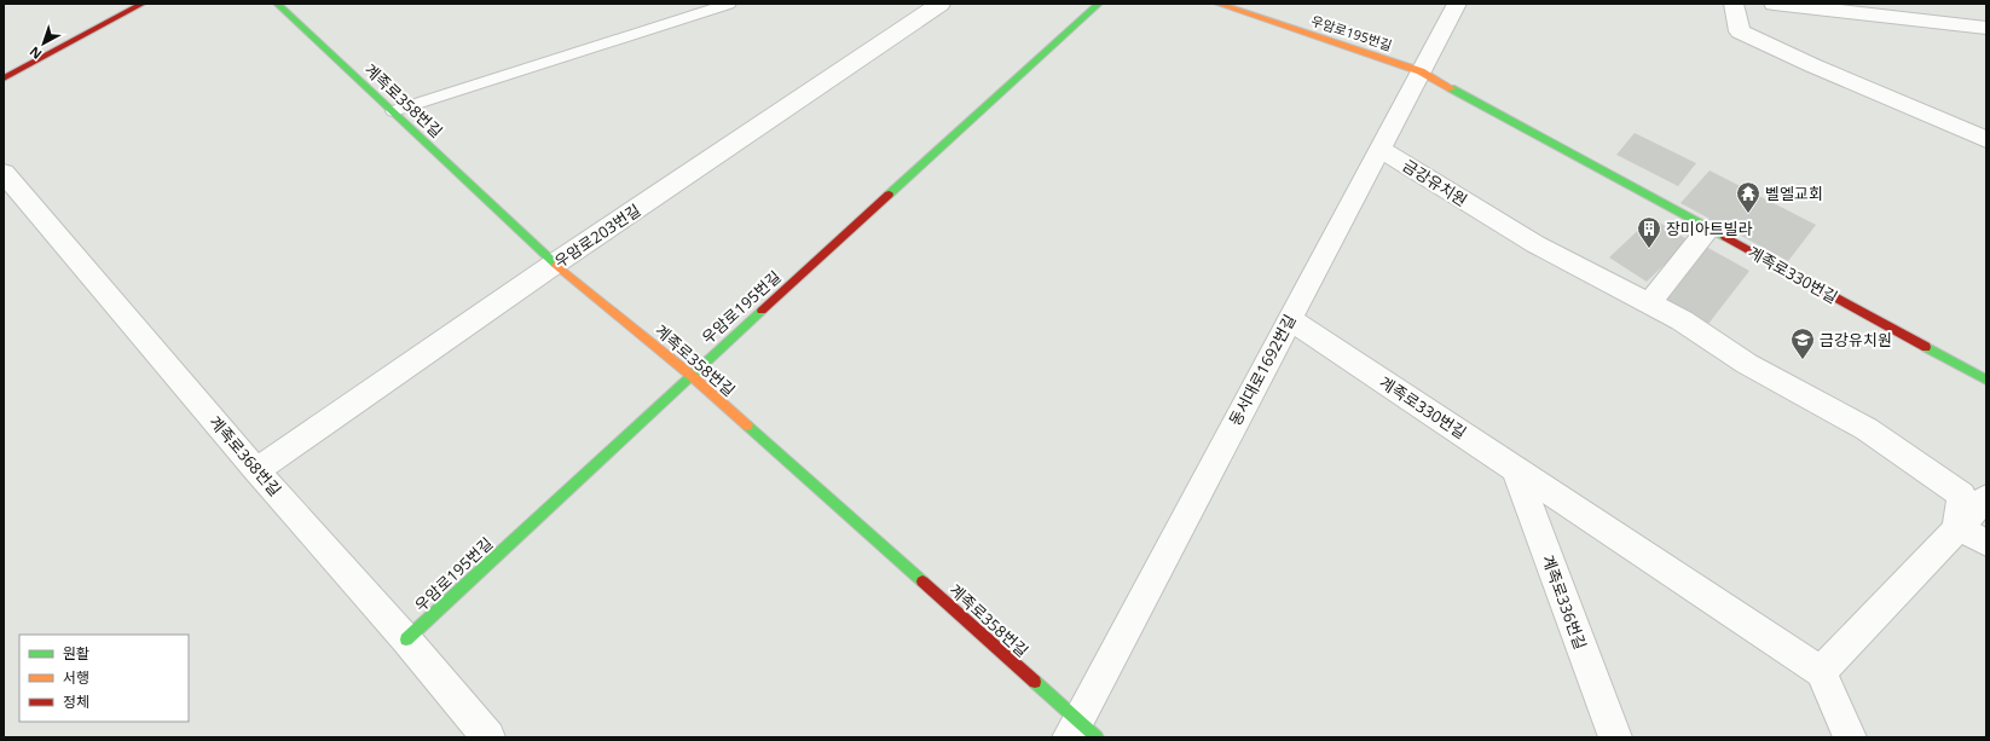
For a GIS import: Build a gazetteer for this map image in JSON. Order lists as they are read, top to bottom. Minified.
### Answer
{"streets":{"street":["우암로195번길","계족로358번길","금강유치원","우암로203번길","계족로330번길","동서대로1692번길","계족로368번길","계족로336번길"]},"crossings":[["우암로195번길","계족로358번길"],["우암로195번길","계족로330번길"],["우암로195번길","동서대로1692번길"],["우암로195번길","계족로368번길"],["계족로358번길","우암로203번길"],["계족로358번길","동서대로1692번길"],["금강유치원","동서대로1692번길"],["우암로203번길","계족로368번길"],["계족로330번길","동서대로1692번길"],["계족로330번길","계족로336번길"]],"places":{"temple":["벨엘교회"],"building":["장미아트빌라"],"school or university":["금강유치원"]},"legend":["원활","서행","정체"],"north":"bottom left"}
